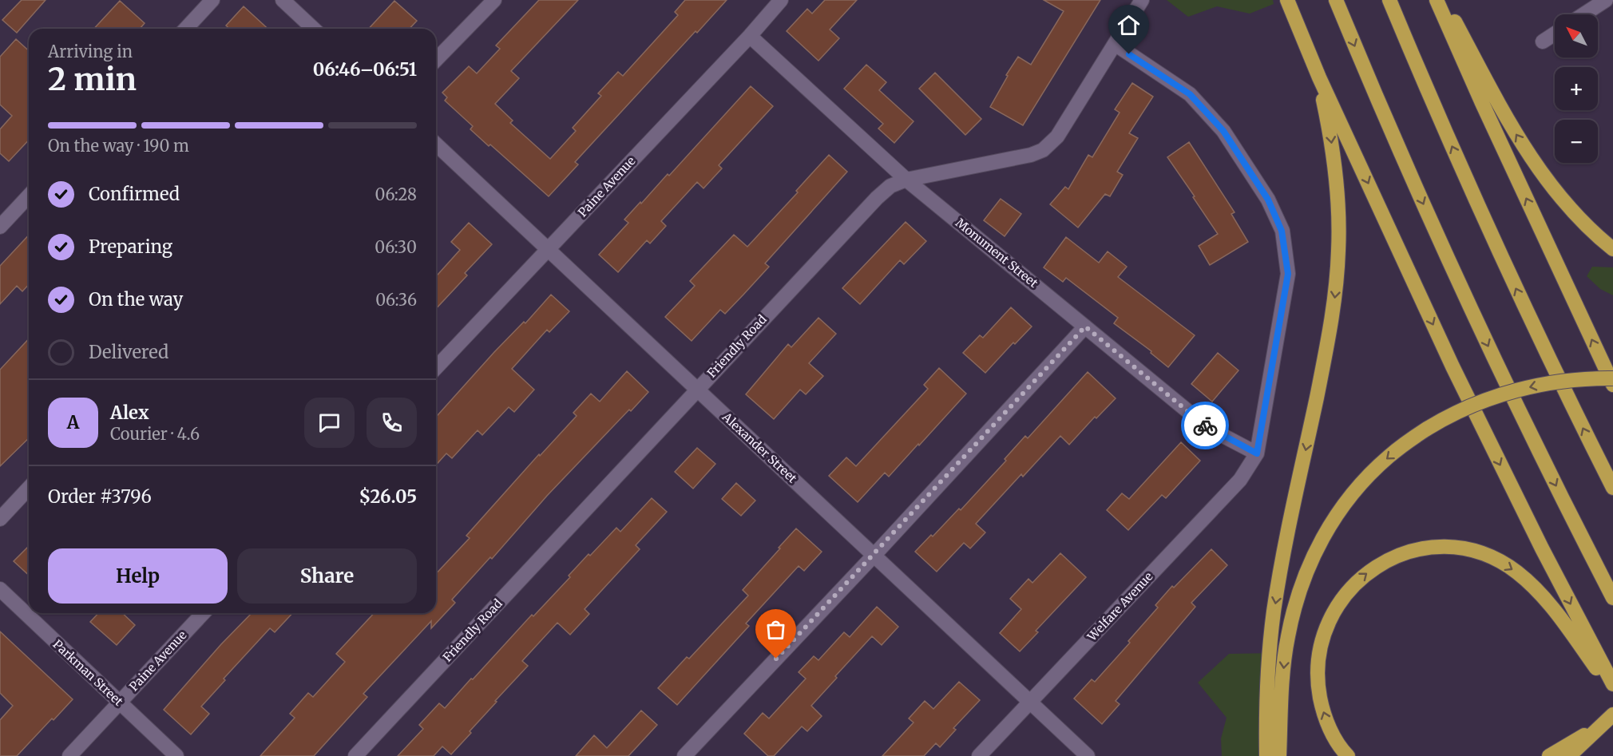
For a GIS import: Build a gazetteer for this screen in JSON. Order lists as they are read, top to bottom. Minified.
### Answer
{"streets":{"street":["Paine Avenue","Monument Street","Friendly Road","Alexander Street","Welfare Avenue","Parkman Street"]},"crossings":[["Paine Avenue","Monument Street"],["Paine Avenue","Alexander Street"],["Paine Avenue","Parkman Street"],["Monument Street","Friendly Road"],["Monument Street","Welfare Avenue"],["Friendly Road","Alexander Street"],["Alexander Street","Welfare Avenue"]],"north":"top left","page":{"map_buttons":["+","−"],"heading":["2 min","Arriving in","06:46–06:51"],"panel":["Alex","Courier · 4.6","Order #3796","$26.05"],"bar":"On the way · 190 m","list":[["Confirmed","06:28"],["Preparing","06:30"],["On the way","06:36"],"Delivered"],"round":"A","buttons":["Help","Share"]}}
